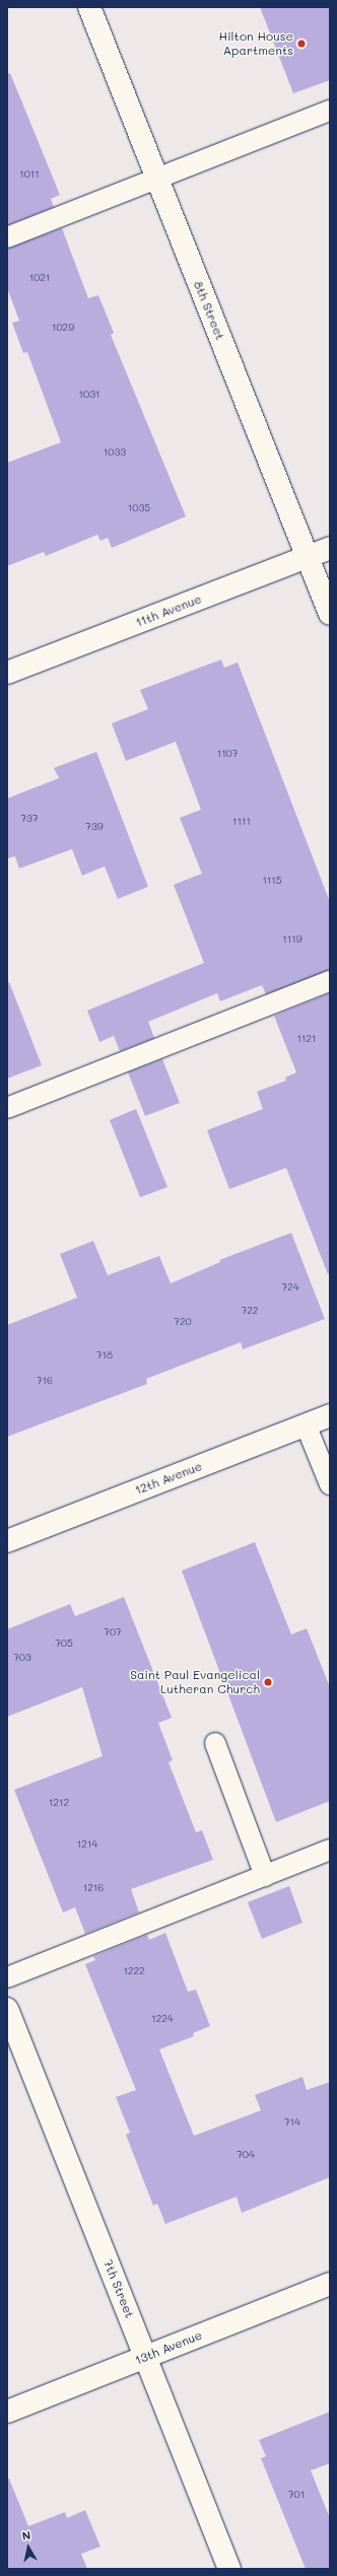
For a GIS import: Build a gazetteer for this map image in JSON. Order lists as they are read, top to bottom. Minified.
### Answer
{"streets":{"street":["8th Street","11th Avenue","12th Avenue","7th Street","13th Avenue"]},"crossings":[["8th Street","11th Avenue"],["7th Street","13th Avenue"]],"places":["Hilton House Apartments","Saint Paul Evangelical Lutheran Church"],"house_numbers":["1011","1021","1029","1031","1033","1035","1107","737","1111","739","1115","1119","1121","724","722","720","718","716","707","705","703","1212","1214","1216","1222","1224","714","704","701"],"north":"top"}
